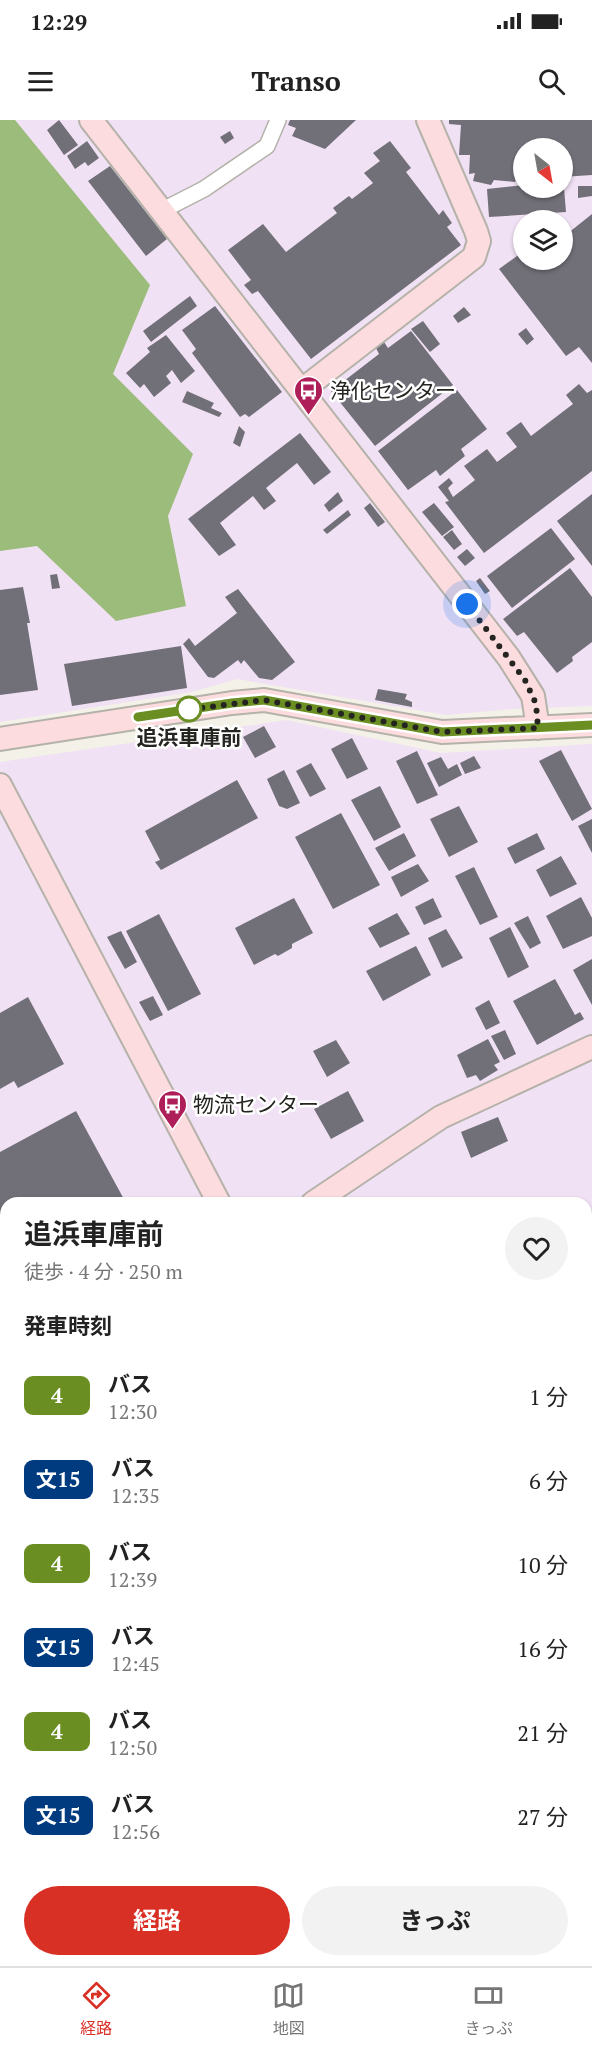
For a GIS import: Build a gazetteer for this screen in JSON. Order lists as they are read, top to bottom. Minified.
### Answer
{"places":{"bus stop":["浄化センター","物流センター"],"other":["追浜車庫前"]},"lines":["bus line 4"],"north":"bottom right","page":{"status":"12:29","header":"Transo","heading":[["追浜車庫前","徒歩 · 4 分 · 250 m"],"発車時刻"],"list":[{"mark":"4","name":"バス","note":"12:30","value":"1 分"},{"mark":"文15","name":"バス","note":"12:35","value":"6 分"},{"mark":"4","name":"バス","note":"12:39","value":"10 分"},{"mark":"文15","name":"バス","note":"12:45","value":"16 分"},{"mark":"4","name":"バス","note":"12:50","value":"21 分"},{"mark":"文15","name":"バス","note":"12:56","value":"27 分"}],"buttons":["経路","きっぷ"],"tabs":["経路","地図","きっぷ"]}}
